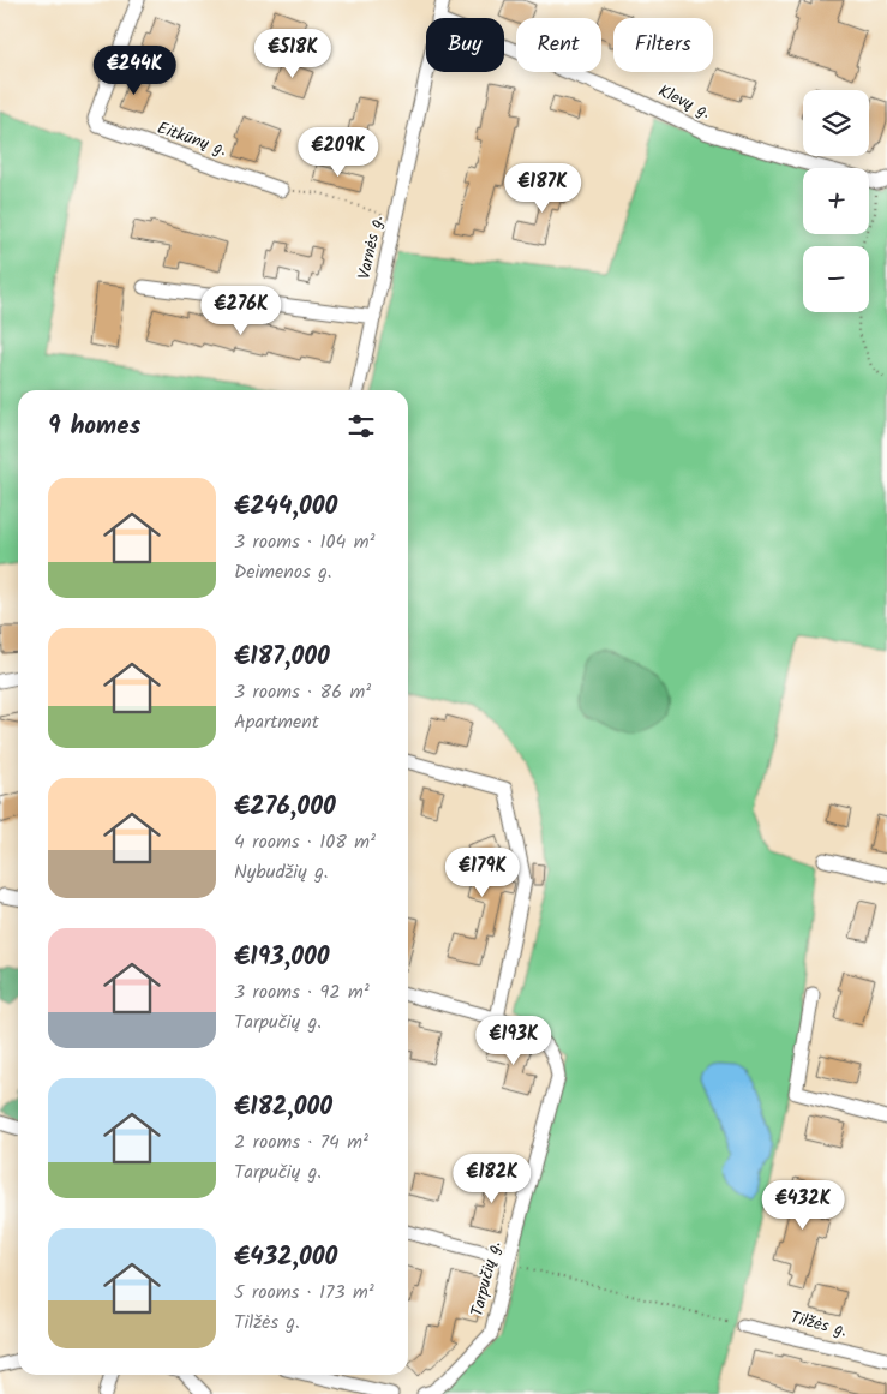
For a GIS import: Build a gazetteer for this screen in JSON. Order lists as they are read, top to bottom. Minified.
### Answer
{"streets":{"street":["Klevų g.","Eitkūnų g.","Varnės g.","Tarpučių g.","Tilžės g."]},"page":{"chip":["Buy","Rent","Filters"],"price":["€518K","€244K","€209K","€187K","€276K","€179K","€193K","€182K","€432K"],"map_buttons":["+","−"],"heading":"9 homes","list":[{"name":"€244,000","note":"3 rooms · 104 m² · Deimenos g."},{"name":"€187,000","note":"3 rooms · 86 m² · Apartment"},{"name":"€276,000","note":"4 rooms · 108 m² · Nybudžių g."},{"name":"€193,000","note":"3 rooms · 92 m² · Tarpučių g."},{"name":"€182,000","note":"2 rooms · 74 m² · Tarpučių g."},{"name":"€432,000","note":"5 rooms · 173 m² · Tilžės g."}]}}
